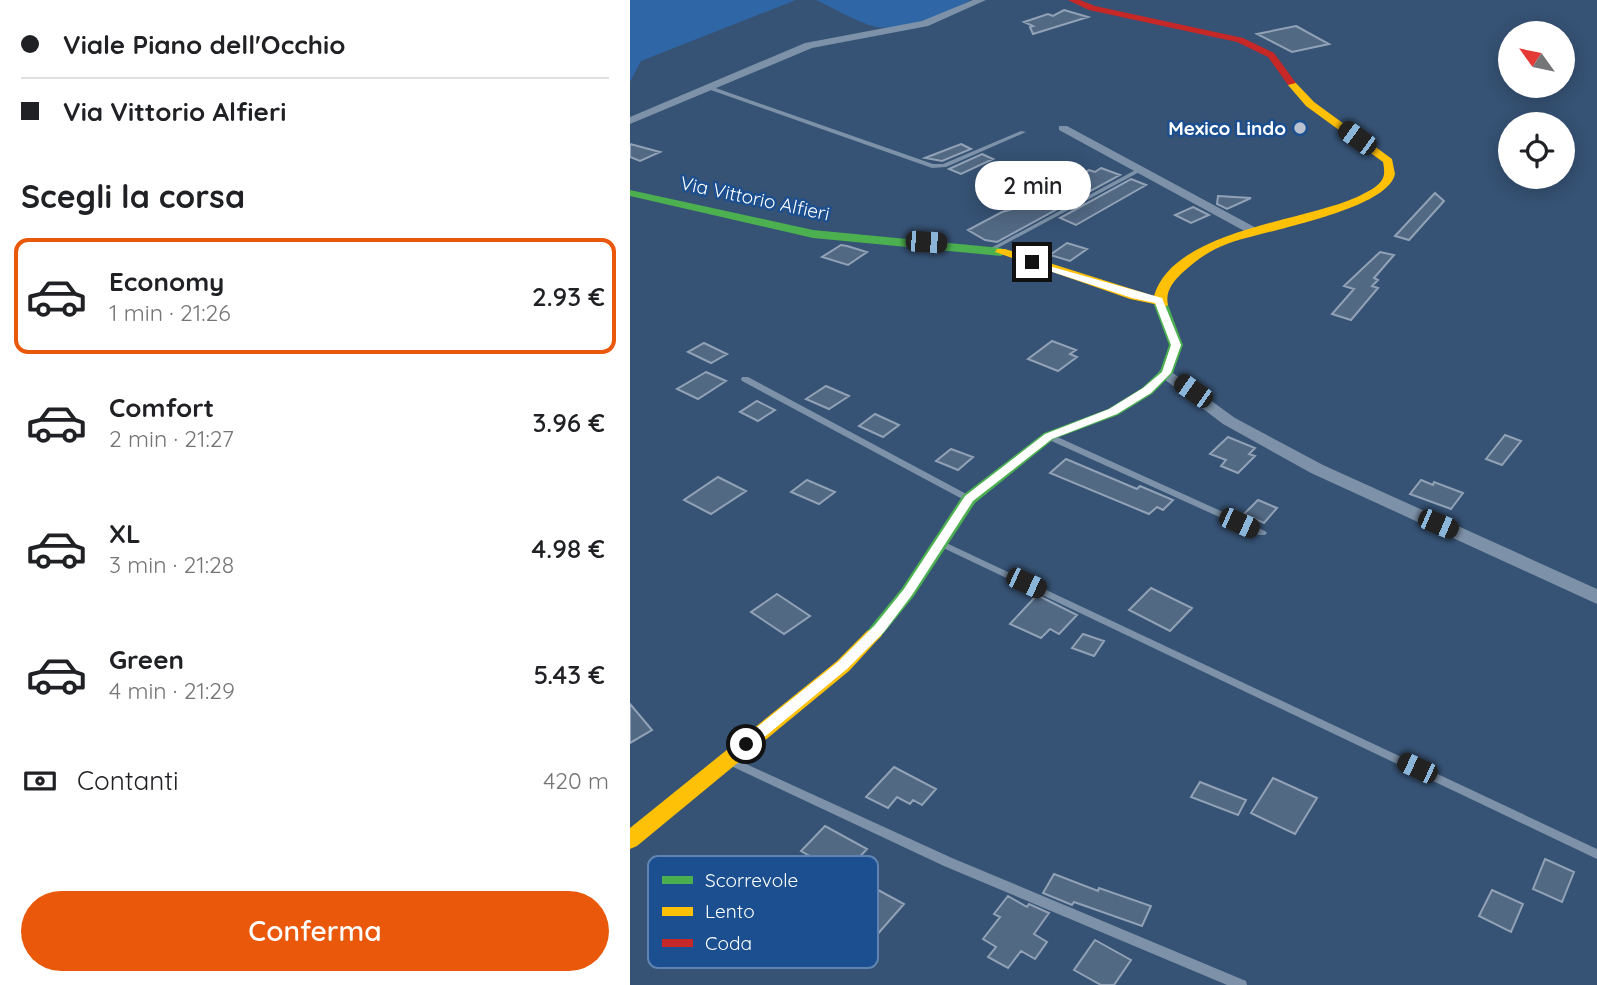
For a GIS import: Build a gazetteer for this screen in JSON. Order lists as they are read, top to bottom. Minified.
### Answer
{"streets":{"main road":["Via Vittorio Alfieri"]},"places":["Mexico Lindo"],"legend":["Scorrevole","Lento","Coda"],"north":"top left","page":{"banner":["Viale Piano dell'Occhio","Via Vittorio Alfieri"],"heading":"Scegli la corsa","bubble":"2 min","list":[{"name":"Economy","note":"1 min · 21:26","value":"2.93 €"},{"name":"Comfort","note":"2 min · 21:27","value":"3.96 €"},{"name":"XL","note":"3 min · 21:28","value":"4.98 €"},{"name":"Green","note":"4 min · 21:29","value":"5.43 €"}],"pay":["Contanti","420 m"],"buttons":"Conferma"}}
